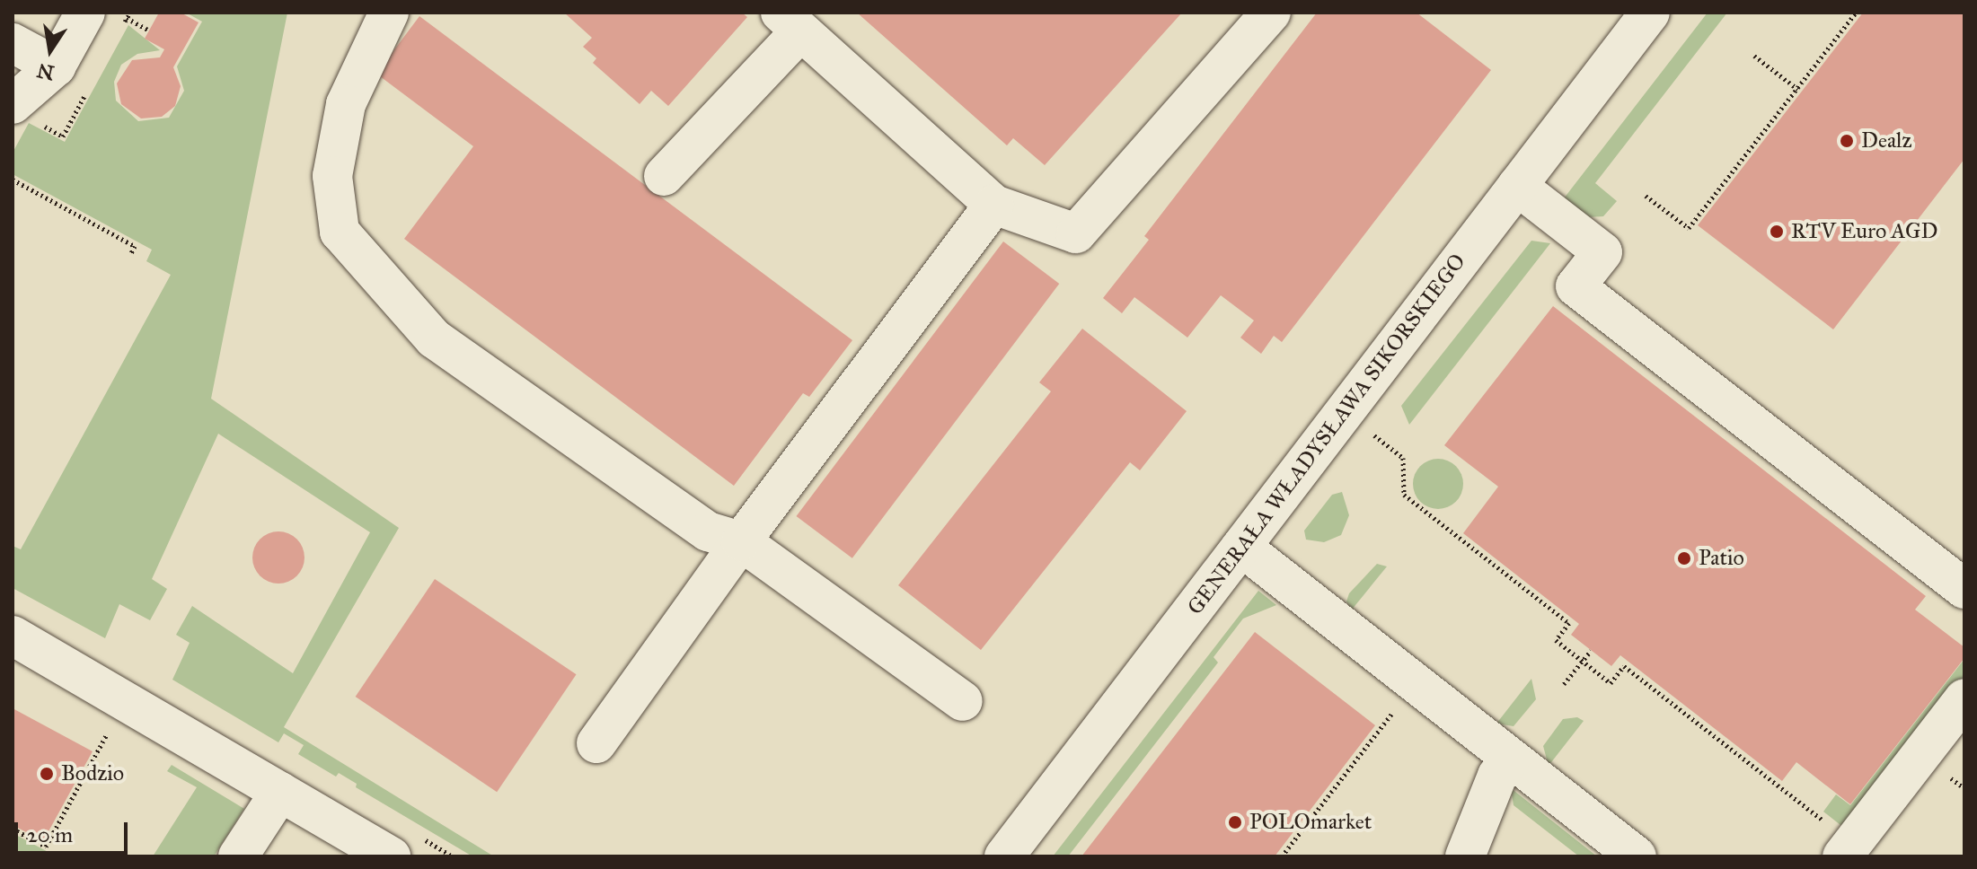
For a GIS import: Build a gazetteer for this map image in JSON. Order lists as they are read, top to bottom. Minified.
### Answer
{"streets":{"street":["GENERAŁA WŁADYSŁAWA SIKORSKIEGO"]},"places":["Dealz","RTV Euro AGD","Patio","Bodzio","POLOmarket"],"scale_bar":"20 m","north":"bottom"}
